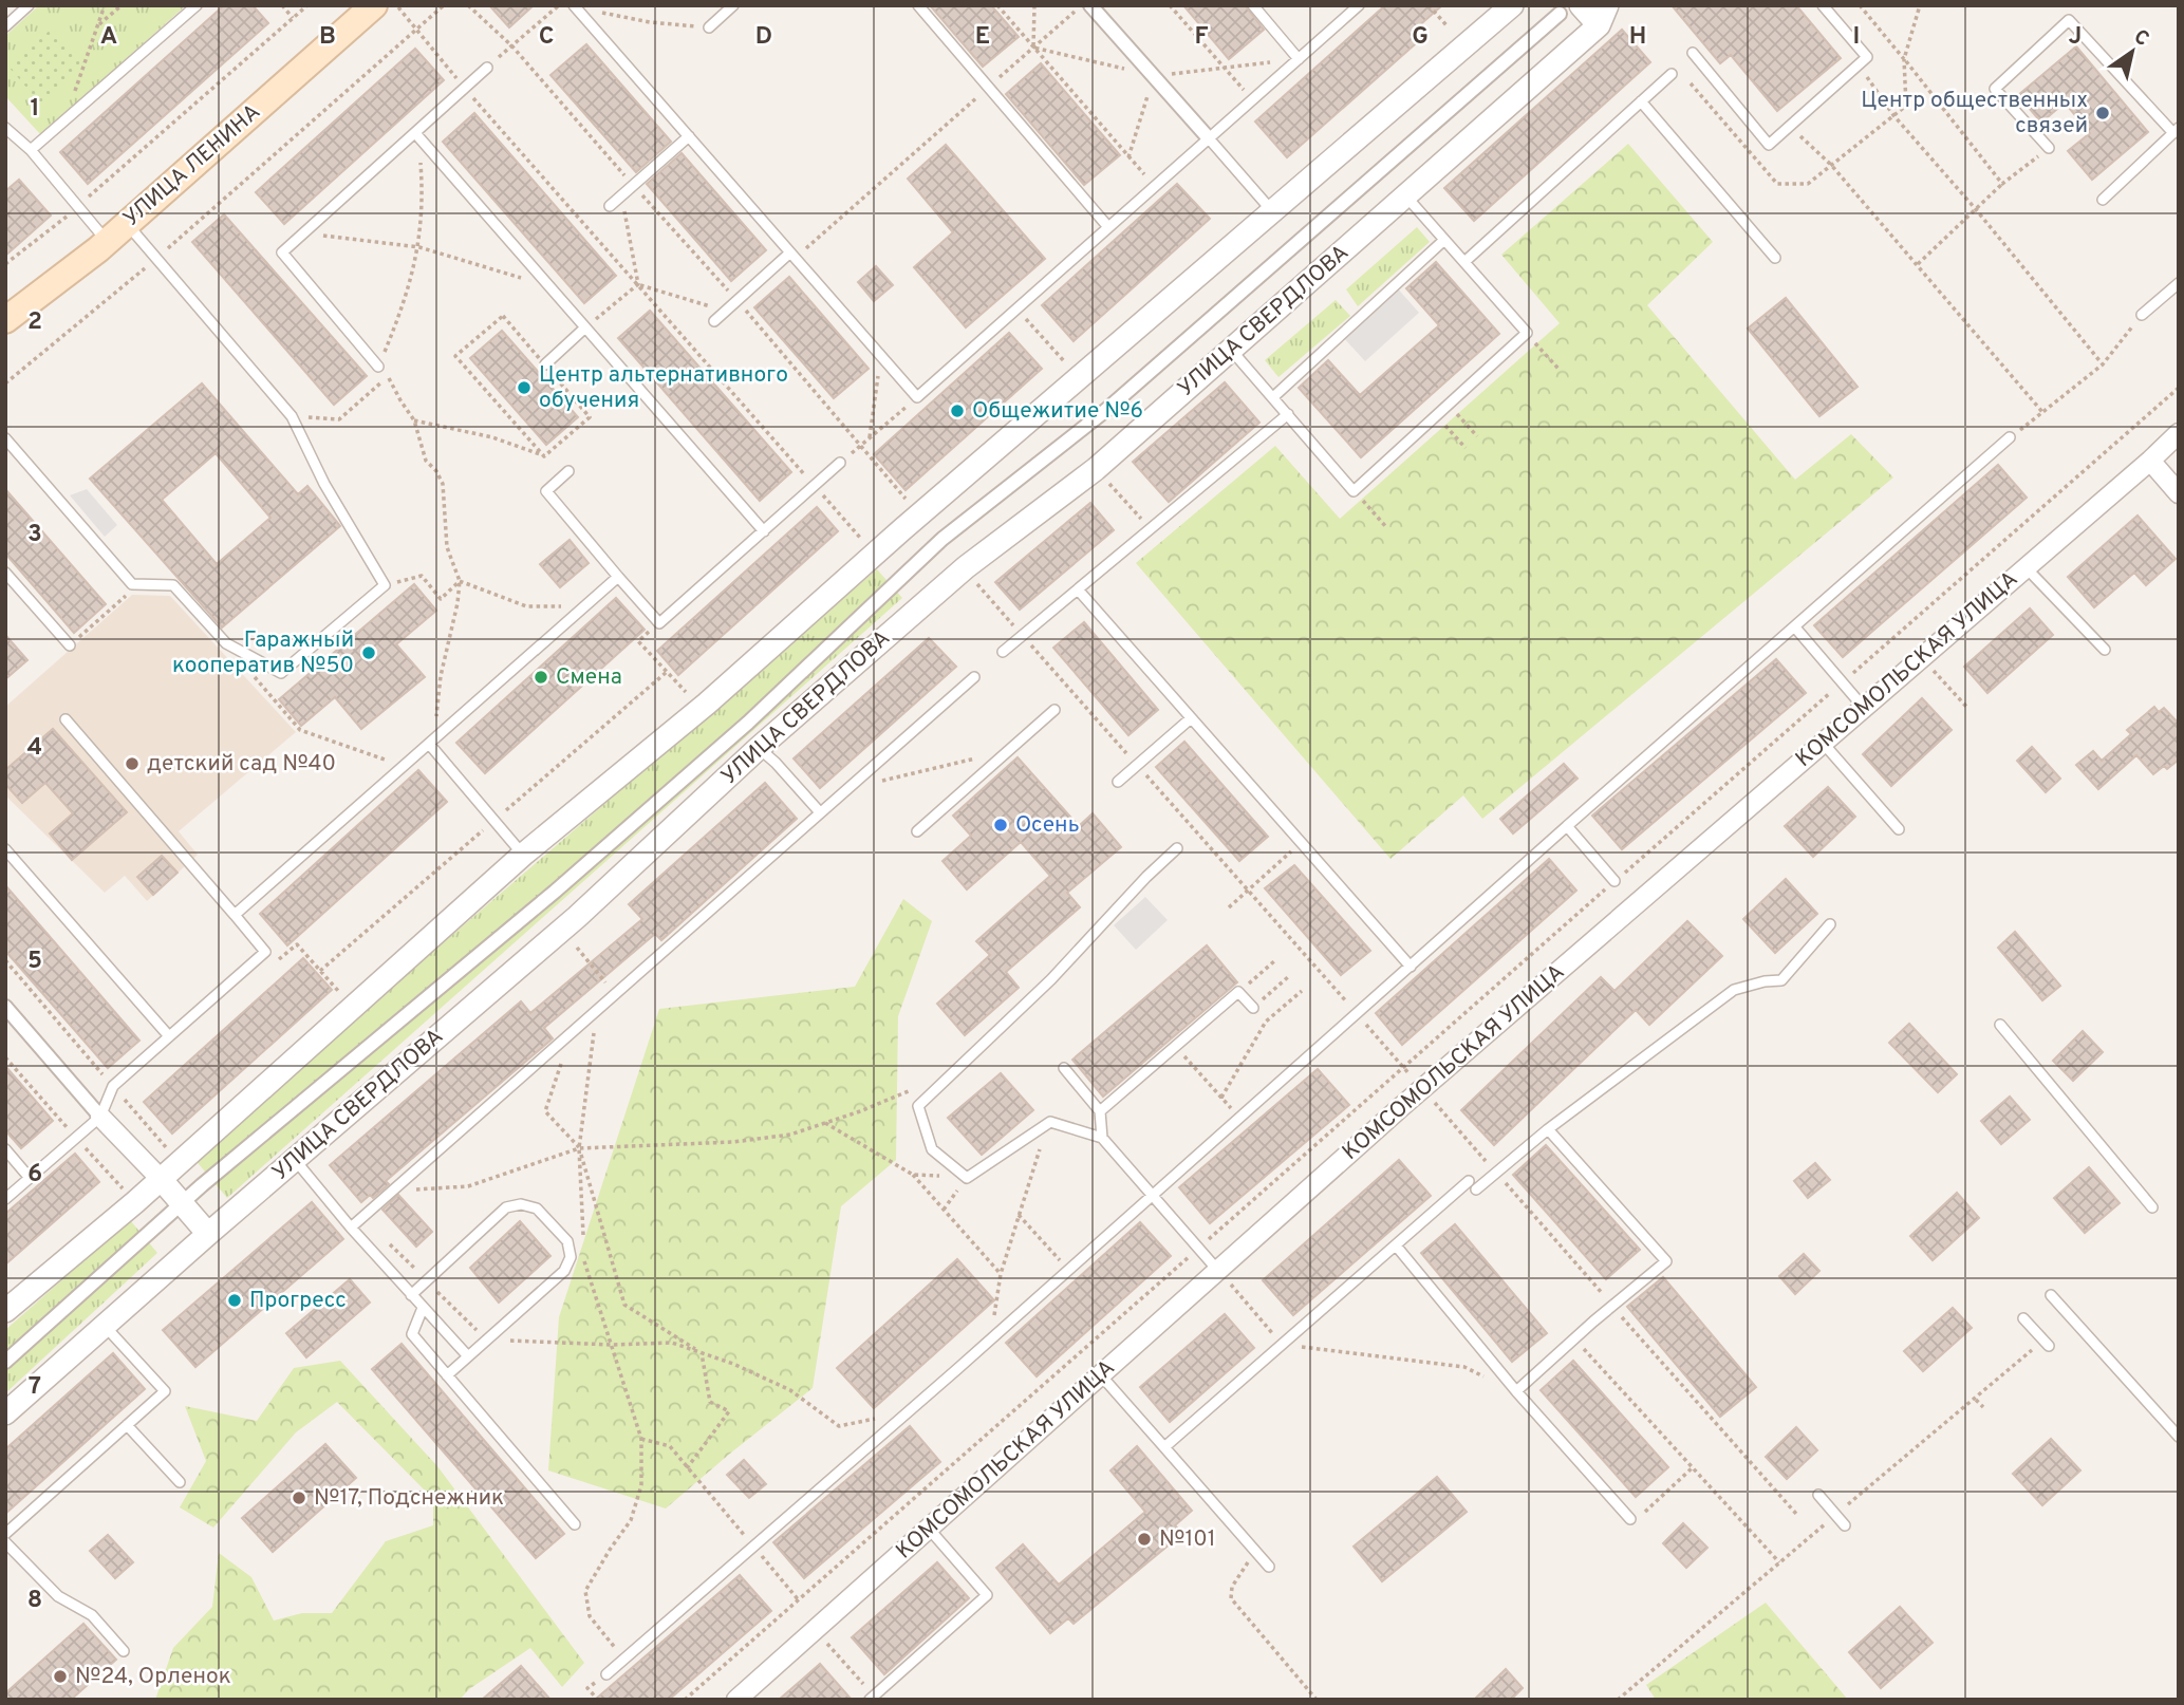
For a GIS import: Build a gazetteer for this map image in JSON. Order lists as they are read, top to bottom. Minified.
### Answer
{"streets":{"main road":["УЛИЦА ЛЕНИНА"],"street":["УЛИЦА СВЕРДЛОВА","КОМСОМОЛЬСКАЯ УЛИЦА"]},"places":["Центр общественных связей","Центр альтернативного обучения","Общежитие №6","Гаражный кооператив №50","Смена","детский сад №40","Осень","Прогресс","№17, Подснежник","№101","№24, Орленок"],"north":"top right","grid":{"columns":["A","B","C","D","E","F","G","H","I","J"],"rows":["1","2","3","4","5","6","7","8"]}}
